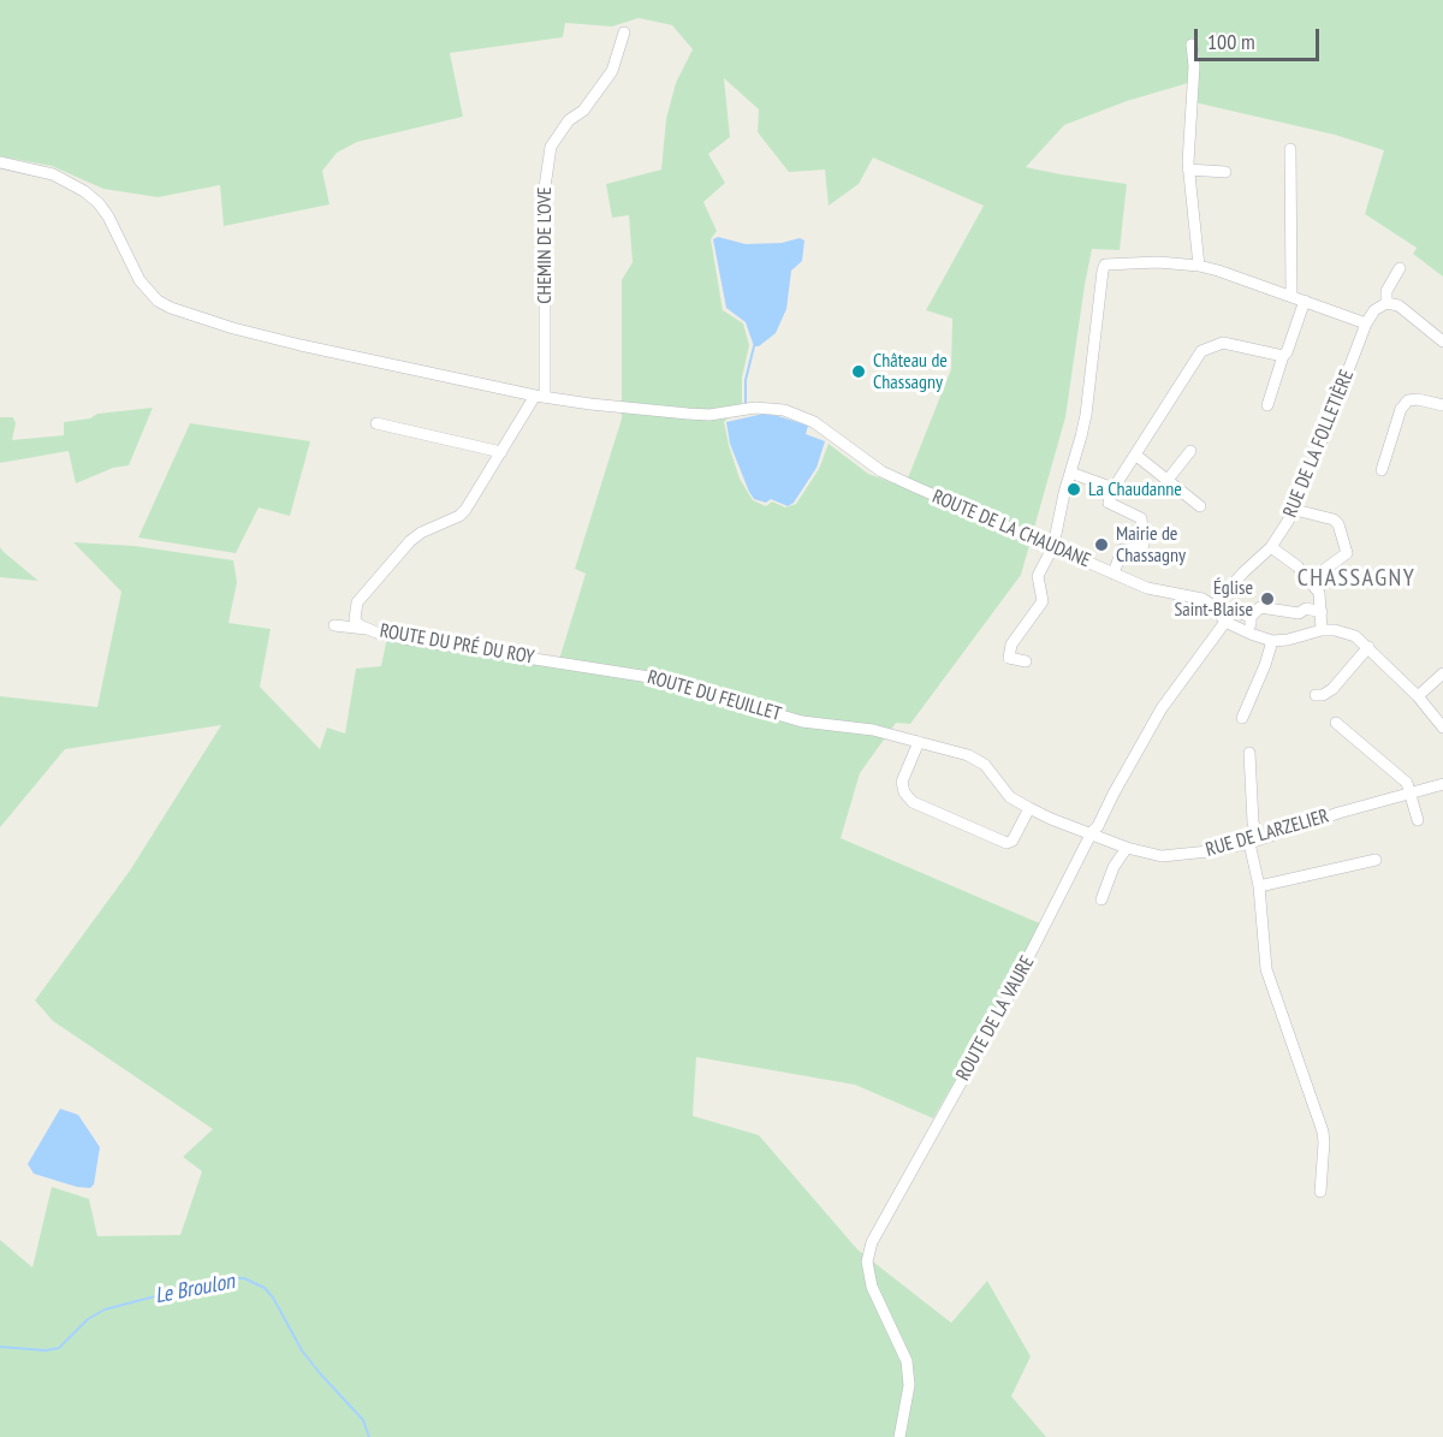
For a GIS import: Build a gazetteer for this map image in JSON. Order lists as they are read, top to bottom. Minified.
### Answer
{"streets":{"street":["CHEMIN DE L'OVE","RUE DE LA FOLLETIÈRE","ROUTE DE LA CHAUDANE","ROUTE DU PRÉ DU ROY","ROUTE DU FEUILLET","RUE DE LARZELIER","ROUTE DE LA VAURE"]},"crossings":[["CHEMIN DE L'OVE","ROUTE DE LA CHAUDANE"],["CHEMIN DE L'OVE","ROUTE DU PRÉ DU ROY"],["RUE DE LA FOLLETIÈRE","ROUTE DE LA CHAUDANE"],["ROUTE DE LA CHAUDANE","ROUTE DU PRÉ DU ROY"],["ROUTE DU PRÉ DU ROY","ROUTE DU FEUILLET"],["ROUTE DU FEUILLET","RUE DE LARZELIER"],["RUE DE LARZELIER","ROUTE DE LA VAURE"]],"districts":["CHASSAGNY"],"water":["Le Broulon"],"places":["Château de Chassagny","La Chaudanne","Mairie de Chassagny","Église Saint-Blaise"],"scale_bar":"100 m"}
